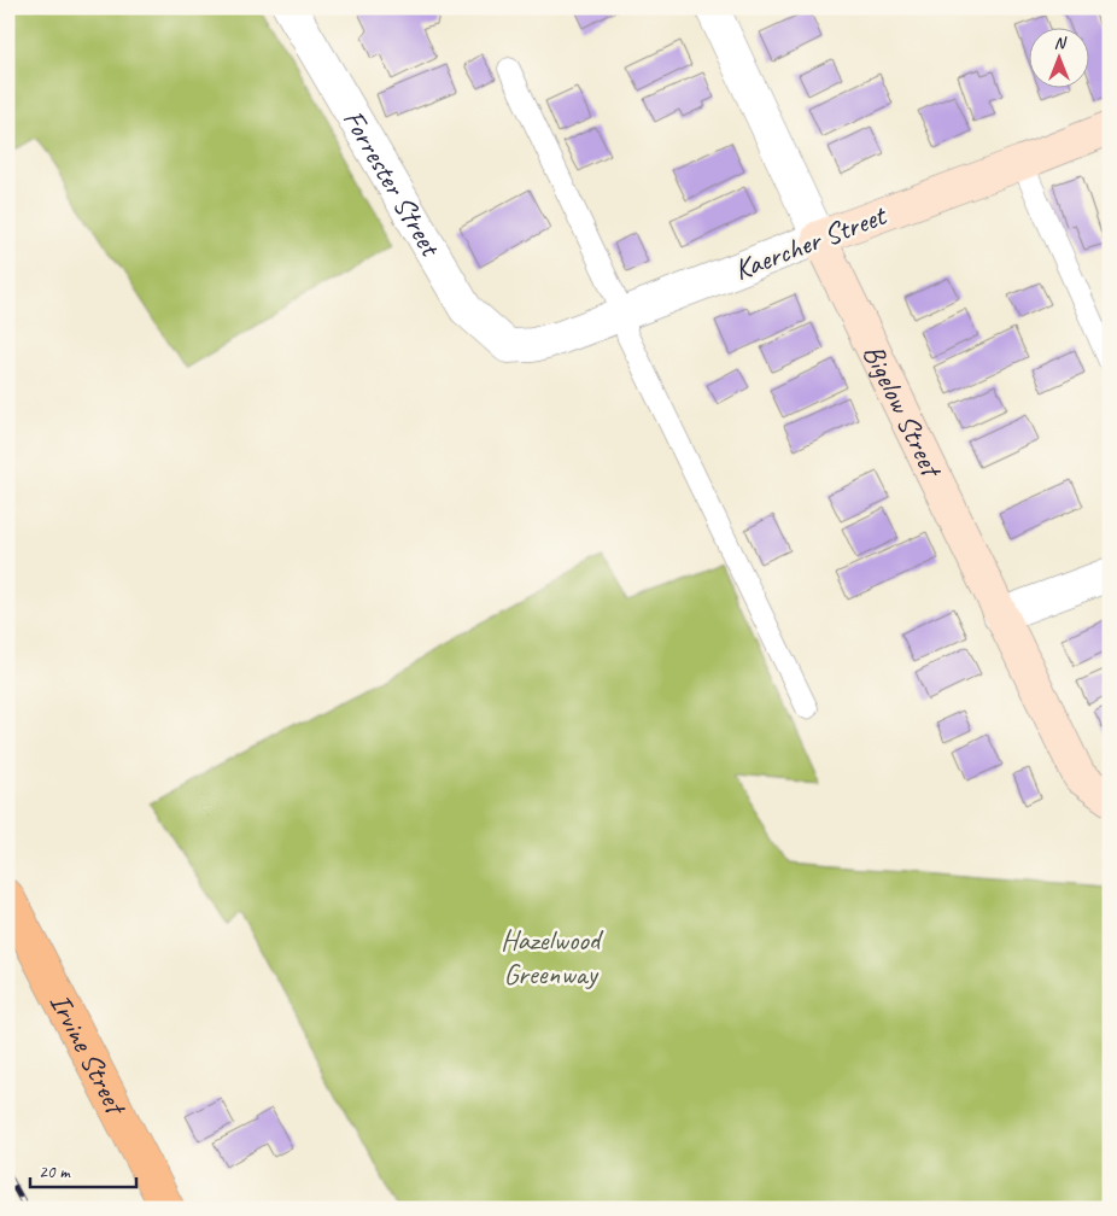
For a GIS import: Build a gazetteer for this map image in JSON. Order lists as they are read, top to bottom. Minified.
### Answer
{"streets":{"main road":["Irvine Street"],"street":["Forrester Street","Kaercher Street","Bigelow Street"]},"crossings":[["Forrester Street","Kaercher Street"],["Kaercher Street","Bigelow Street"]],"parks":["Hazelwood Greenway"],"scale_bar":"20 m","north":"top"}
